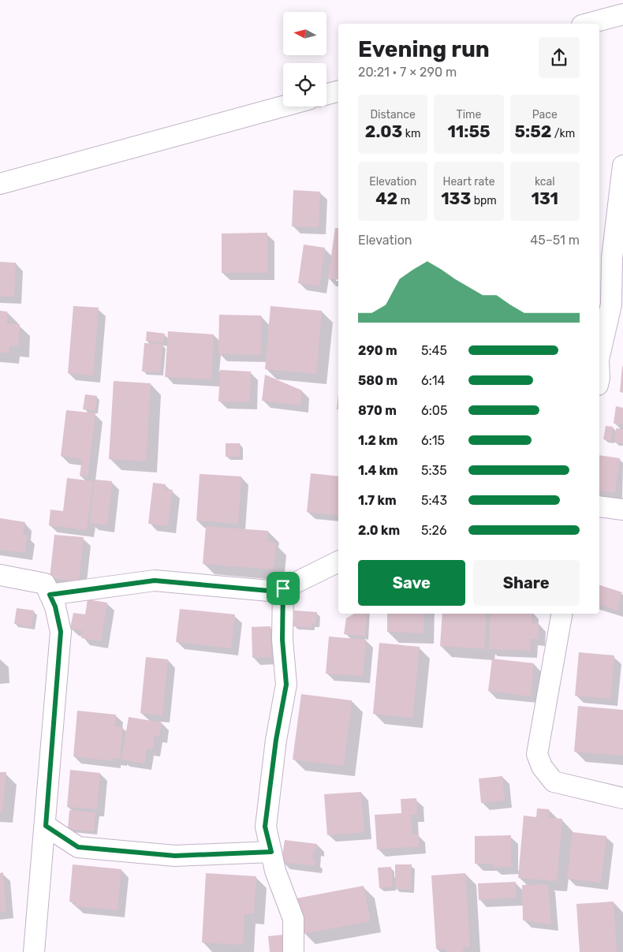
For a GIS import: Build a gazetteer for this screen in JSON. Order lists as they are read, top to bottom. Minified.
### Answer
{"north":"left","page":{"heading":["Evening run","20:21 · 7 × 290 m"],"stats":[["Distance","2.03 km"],["Time","11:55"],["Pace","5:52 /km"],["Elevation","42 m"],["Heart rate","133 bpm"],["kcal","131"]],"chart":["Elevation","45–51 m"],"list":[{"name":"290 m","note":"5:45"},{"name":"580 m","note":"6:14"},{"name":"870 m","note":"6:05"},{"name":"1.2 km","note":"6:15"},{"name":"1.4 km","note":"5:35"},{"name":"1.7 km","note":"5:43"},{"name":"2.0 km","note":"5:26"}],"buttons":["Save","Share"]}}
